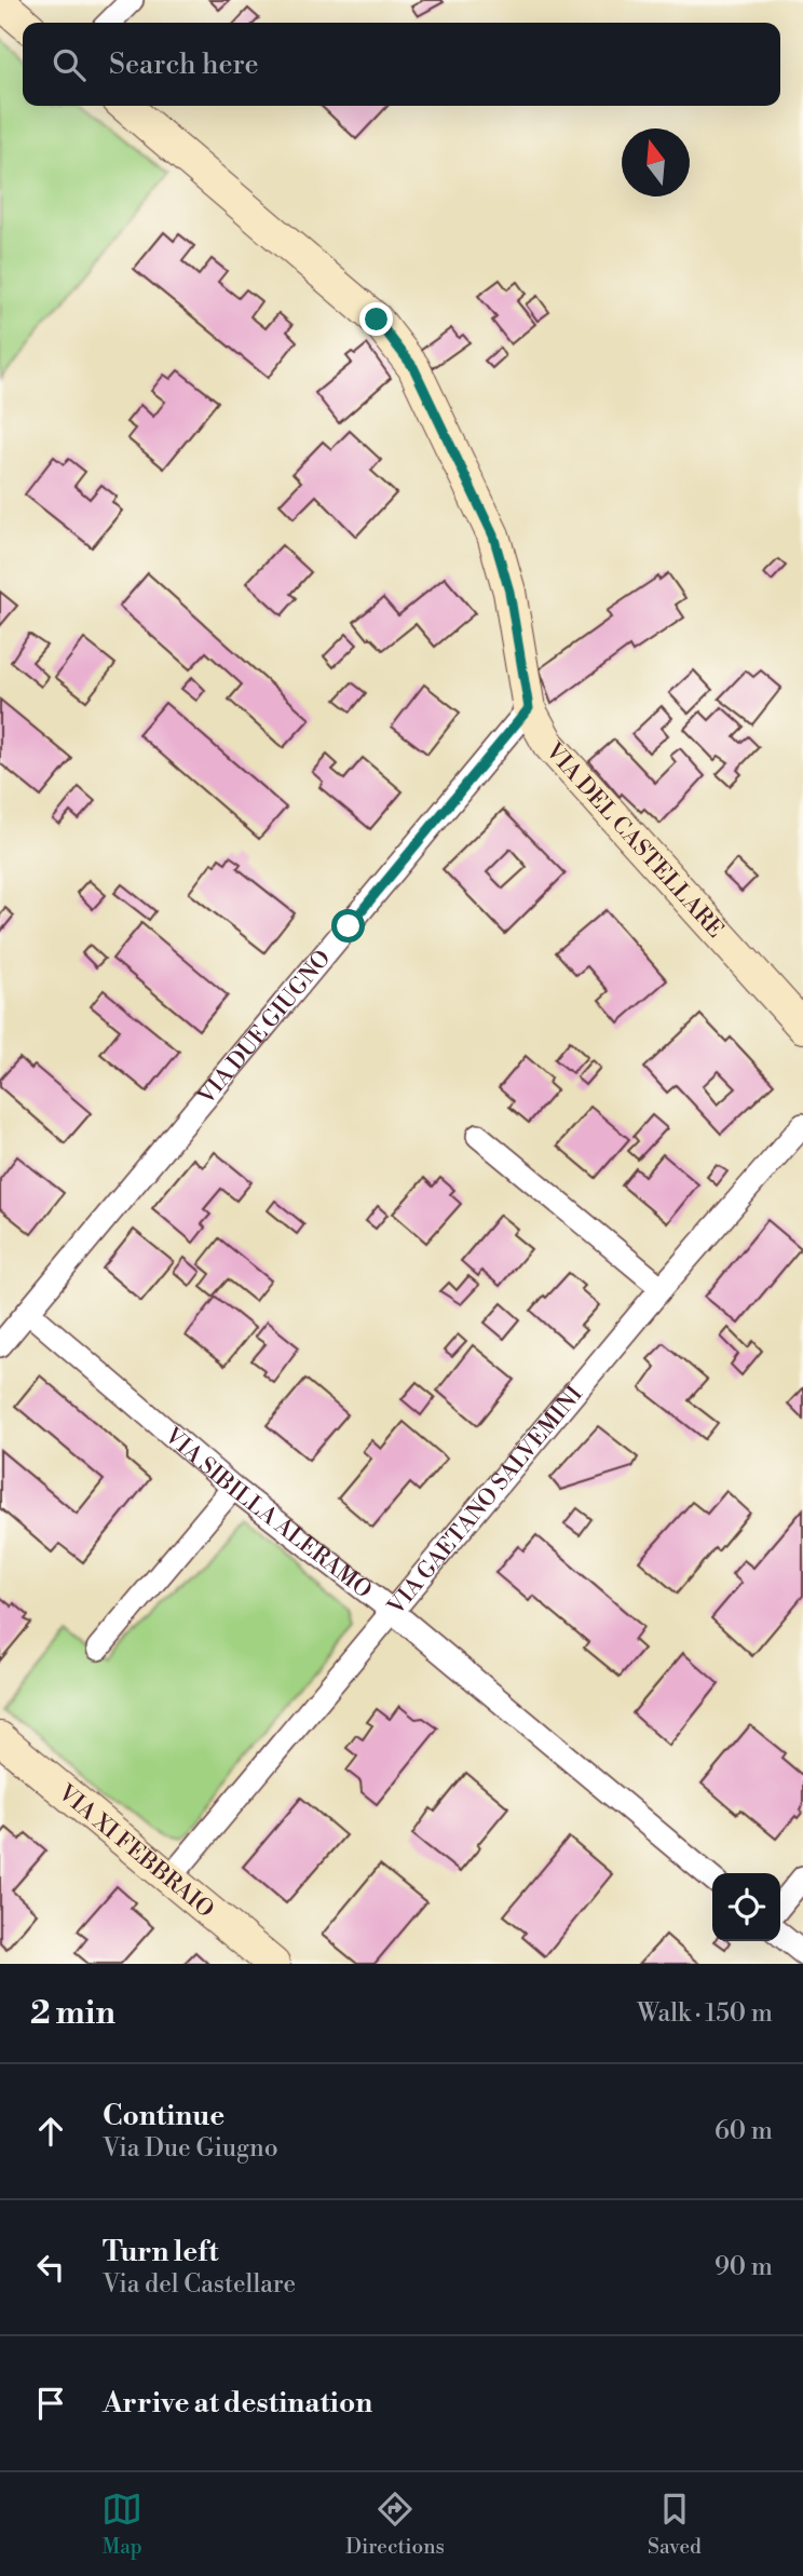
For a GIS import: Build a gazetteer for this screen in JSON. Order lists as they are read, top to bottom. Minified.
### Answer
{"streets":{"street":["VIA DEL CASTELLARE","VIA DUE GIUGNO","VIA GAETANO SALVEMINI","VIA SIBILLA ALERAMO","VIA XI FEBBRAIO"]},"crossings":[["VIA DEL CASTELLARE","VIA DUE GIUGNO"],["VIA DUE GIUGNO","VIA SIBILLA ALERAMO"],["VIA GAETANO SALVEMINI","VIA SIBILLA ALERAMO"],["VIA GAETANO SALVEMINI","VIA XI FEBBRAIO"]],"north":"top","page":{"search":"Search here","heading":["2 min","Walk · 150 m"],"list":[["Continue","Via Due Giugno","60 m"],["Turn left","Via del Castellare","90 m"],"Arrive at destination"],"nav":["Map","Directions","Saved"]}}
